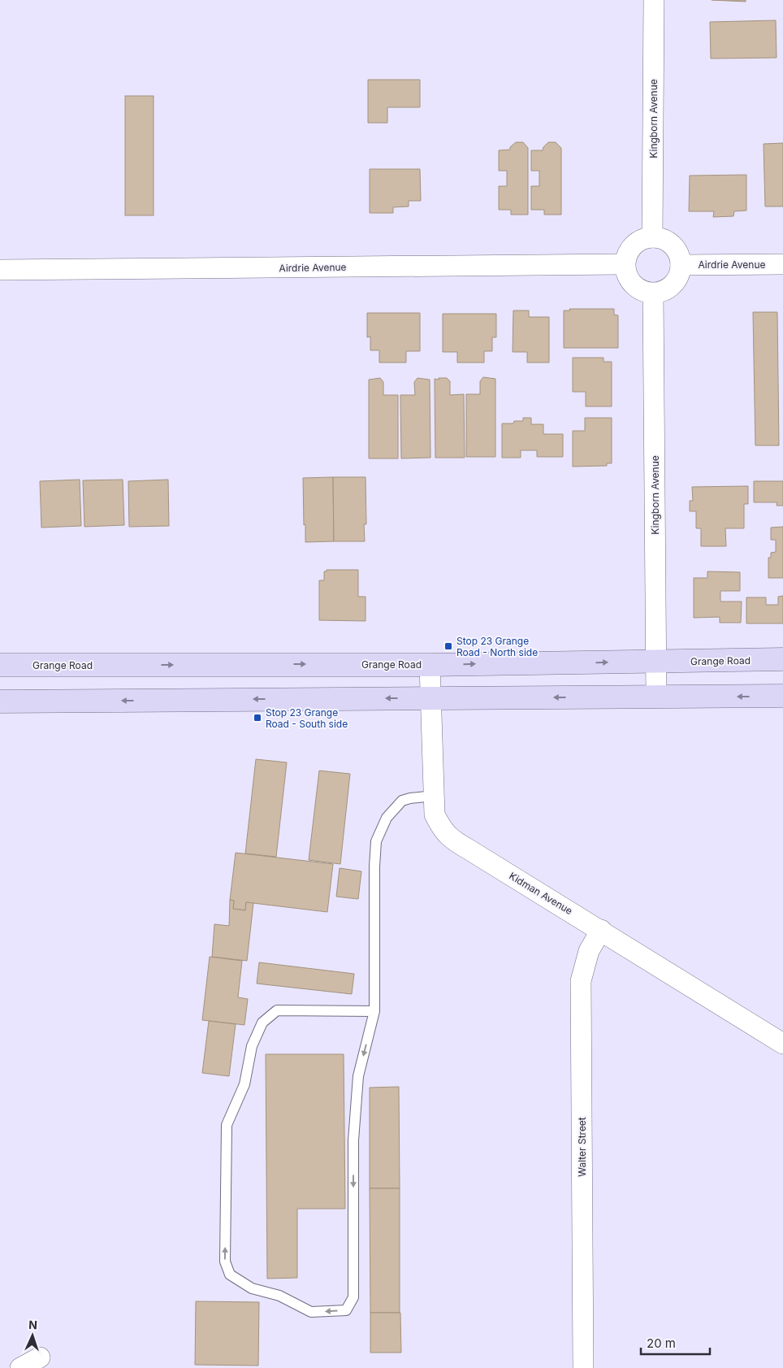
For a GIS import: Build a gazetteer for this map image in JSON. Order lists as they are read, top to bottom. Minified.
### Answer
{"streets":{"main road":["Grange Road"],"street":["Kingborn Avenue","Airdrie Avenue","Kidman Avenue","Walter Street"]},"crossings":[["Kingborn Avenue","Airdrie Avenue"],["Kingborn Avenue","Grange Road"],["Grange Road","Kidman Avenue"],["Kidman Avenue","Walter Street"]],"places":{"transit":["Stop 23 Grange Road - North side","Stop 23 Grange Road - South side"]},"scale_bar":"20 m","north":"top"}
